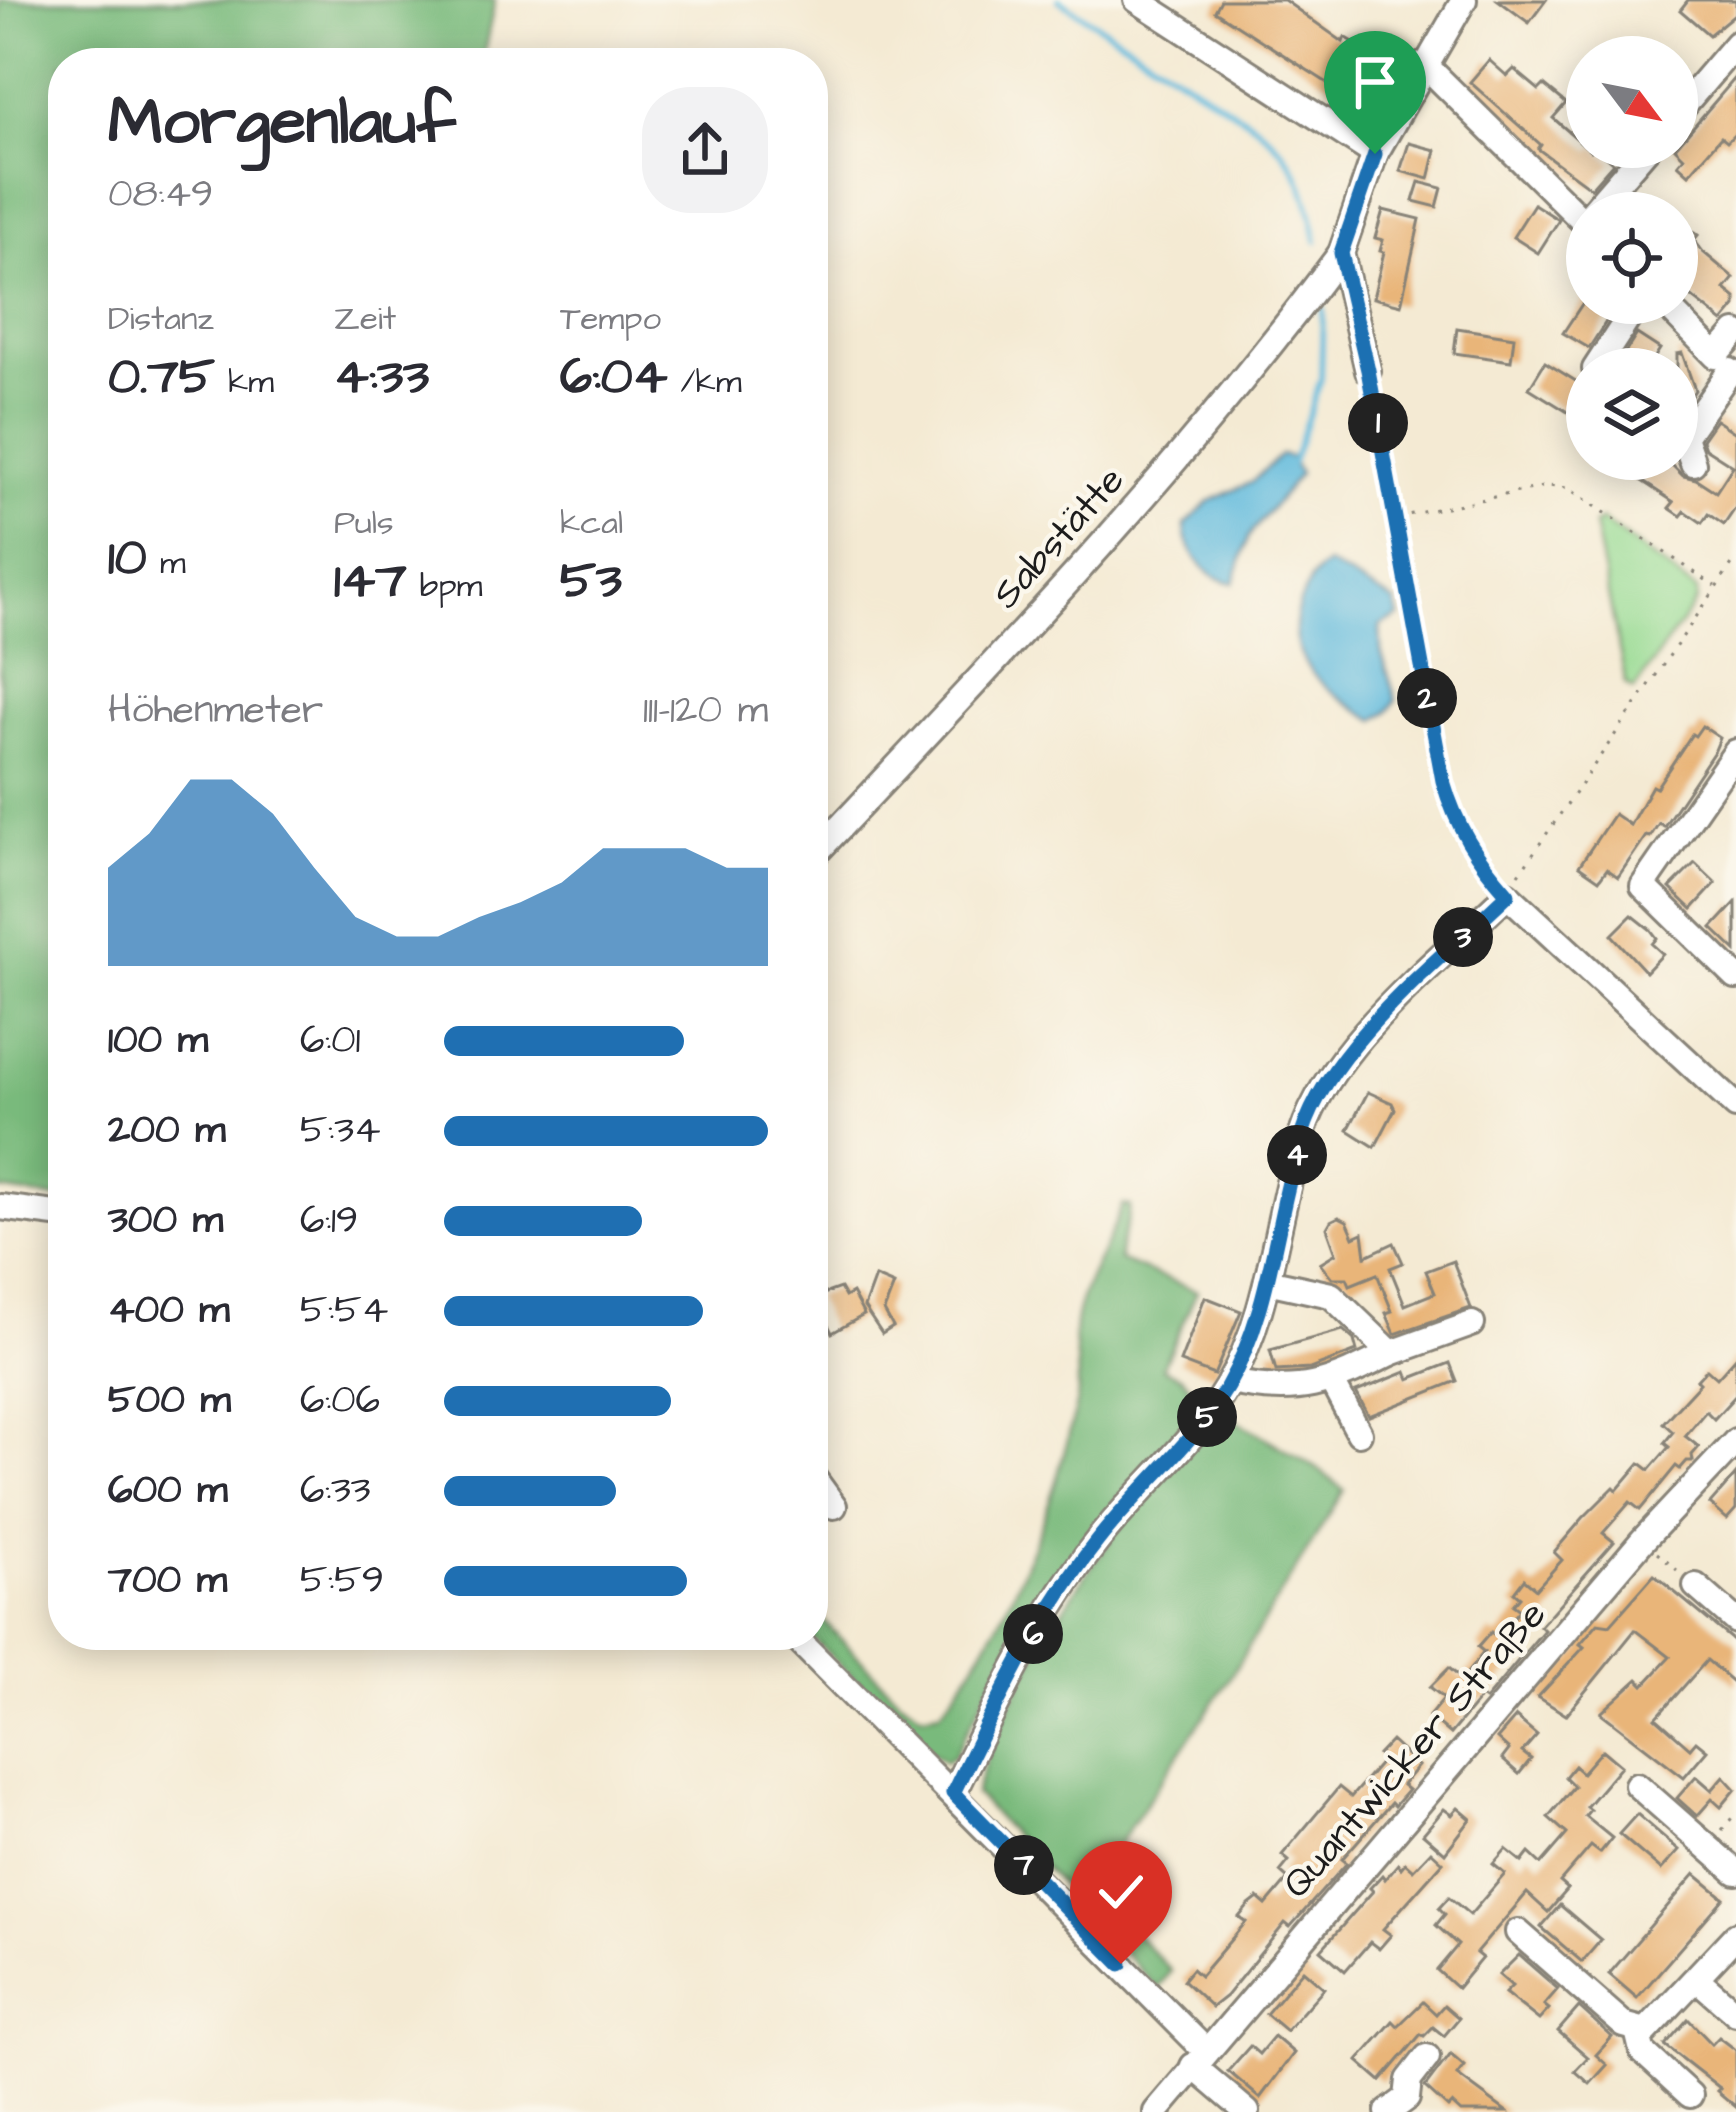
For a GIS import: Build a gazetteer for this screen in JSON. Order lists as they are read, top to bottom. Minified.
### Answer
{"streets":{"street":["Sabstätte","Quantwicker Straße"]},"north":"bottom right","page":{"heading":["Morgenlauf","08:49"],"stats":[["Distanz","0.75 km"],["Zeit","4:33"],["Tempo","6:04 /km"],["10 m"],["Puls","147 bpm"],["kcal","53"]],"pins":["1","2","3","4","5","6","7"],"chart":["Höhenmeter","111–120 m"],"list":[{"name":"100 m","note":"6:01"},{"name":"200 m","note":"5:34"},{"name":"300 m","note":"6:19"},{"name":"400 m","note":"5:54"},{"name":"500 m","note":"6:06"},{"name":"600 m","note":"6:33"},{"name":"700 m","note":"5:59"}]}}
